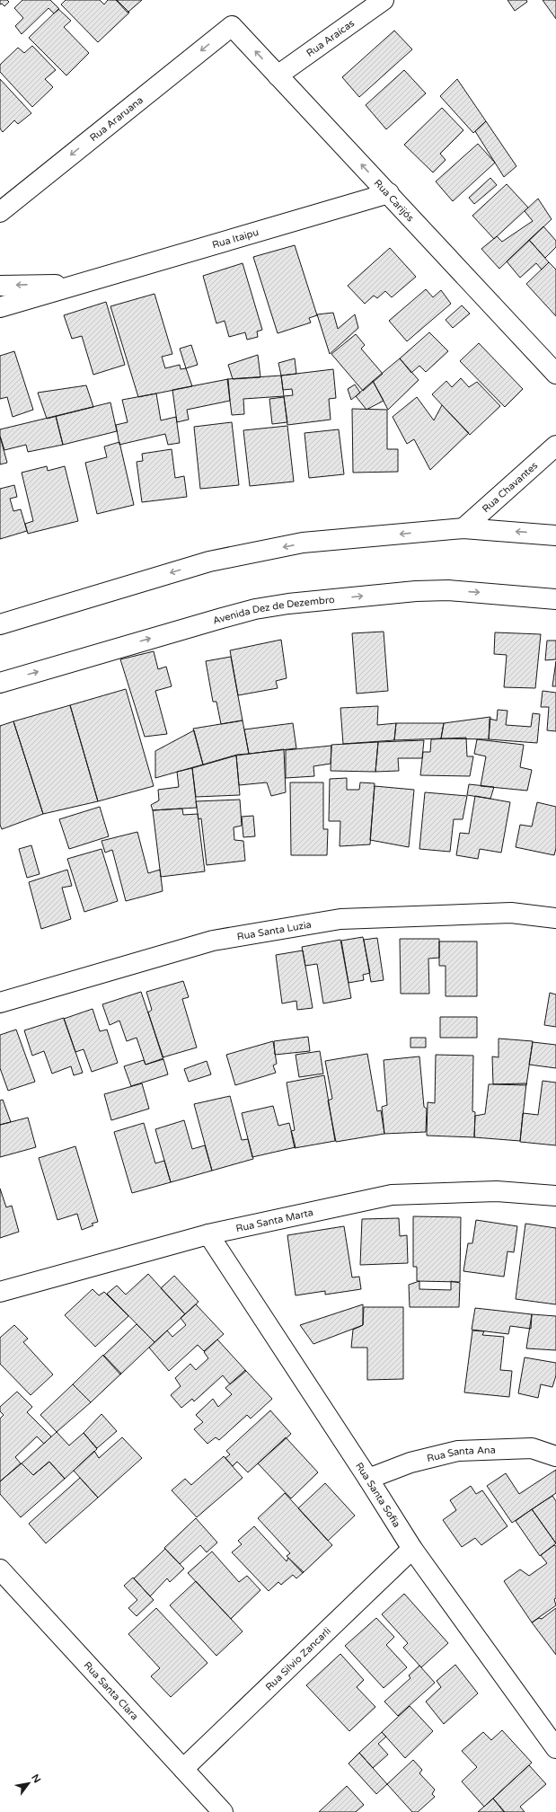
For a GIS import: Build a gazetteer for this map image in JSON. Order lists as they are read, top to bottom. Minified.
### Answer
{"streets":{"main road":["Rua Araícas","Rua Araruana","Rua Carijós","Rua Itaipu","Rua Chavantes","Avenida Dez de Dezembro","Rua Santa Luzia","Rua Santa Marta","Rua Santa Ana","Rua Santa Sofia","Rua Silvio Zancarli","Rua Santa Clara"]},"crossings":[["Rua Araícas","Rua Carijós"],["Rua Araruana","Rua Carijós"],["Rua Carijós","Rua Itaipu"],["Rua Santa Marta","Rua Santa Sofia"],["Rua Santa Ana","Rua Santa Sofia"],["Rua Santa Sofia","Rua Silvio Zancarli"],["Rua Silvio Zancarli","Rua Santa Clara"]],"one_way":["Rua Araruana","Rua Carijós"],"north":"top right"}
